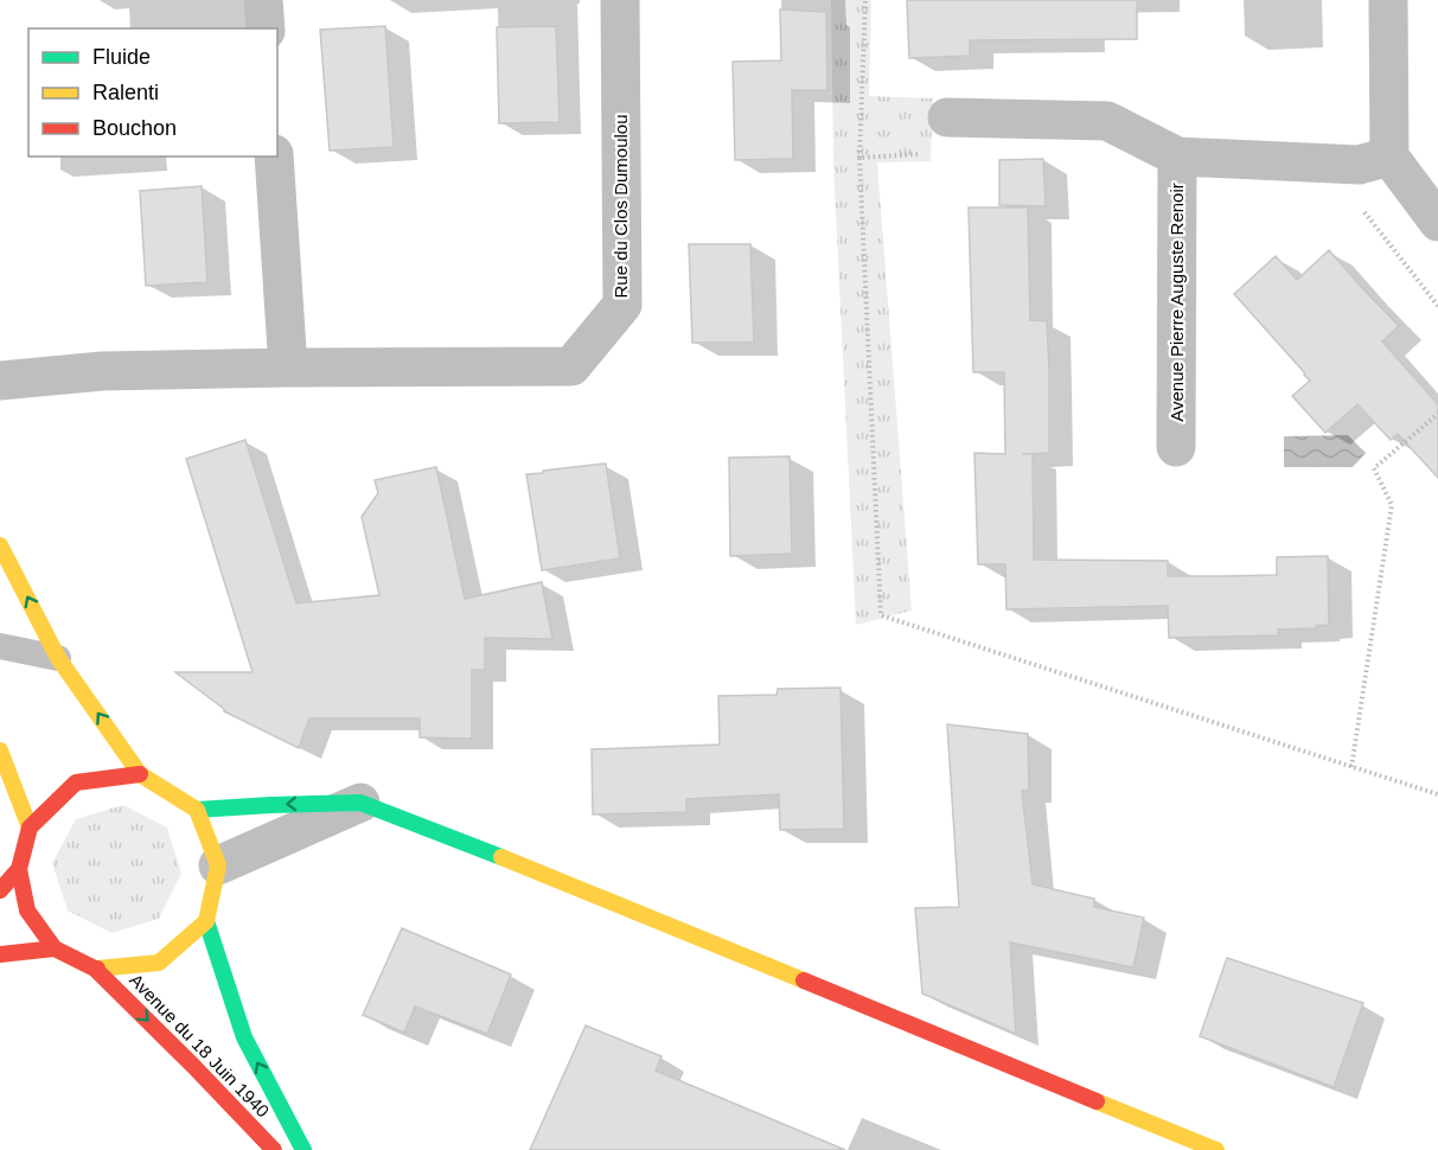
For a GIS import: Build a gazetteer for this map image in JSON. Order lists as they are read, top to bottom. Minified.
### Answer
{"streets":{"main road":["Avenue du 18 Juin 1940"],"street":["Rue du Clos Dumoulou","Avenue Pierre Auguste Renoir"]},"legend":["Fluide","Ralenti","Bouchon"]}
